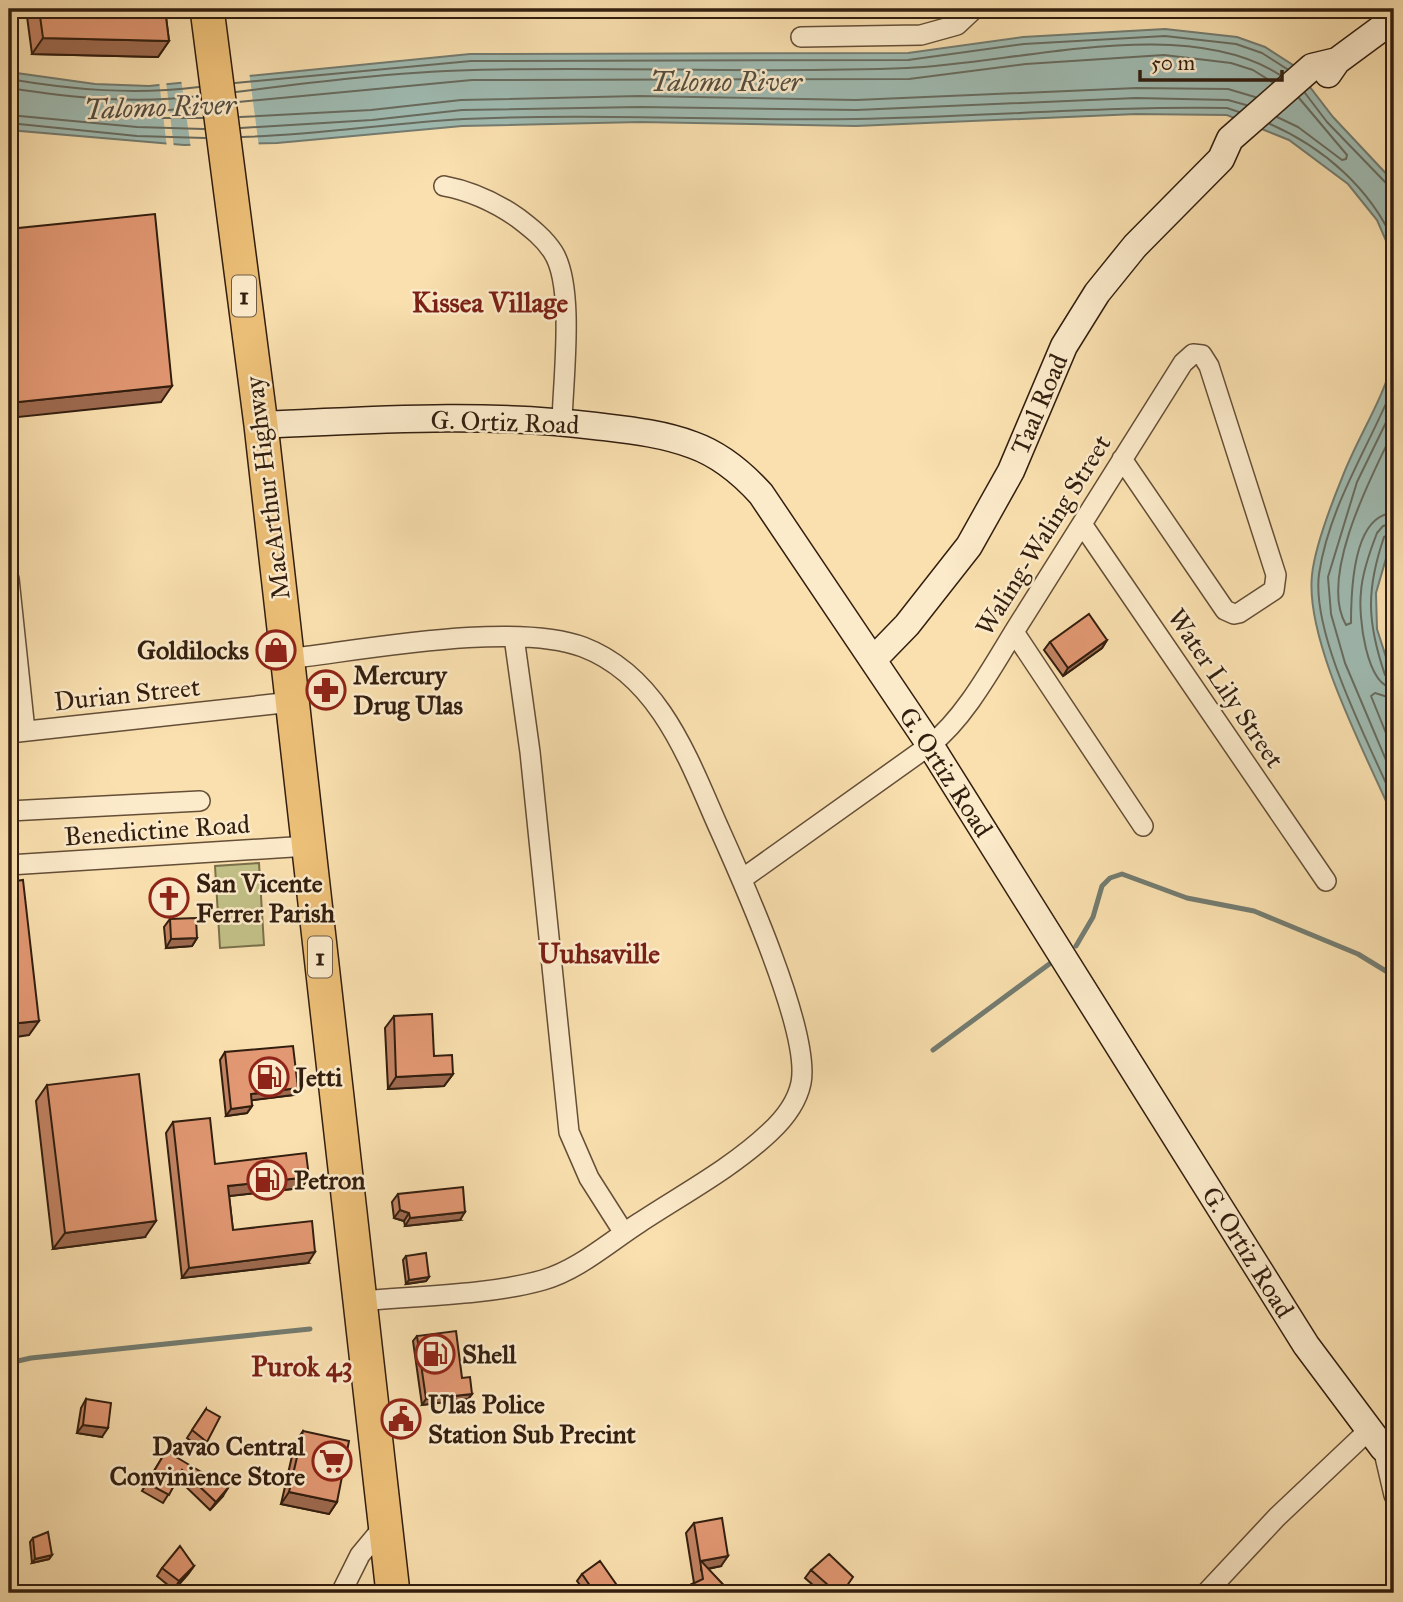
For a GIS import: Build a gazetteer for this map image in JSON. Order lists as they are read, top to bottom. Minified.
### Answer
{"streets":{"highway":["1","MacArthur Highway"],"street":["Taal Road","G. Ortiz Road","Waling-Waling Street","Water Lily Street","Durian Street","Benedictine Road"]},"crossings":[["Taal Road","G. Ortiz Road"],["G. Ortiz Road","MacArthur Highway"],["G. Ortiz Road","Waling-Waling Street"],["MacArthur Highway","Durian Street"],["MacArthur Highway","Benedictine Road"],["Waling-Waling Street","Water Lily Street"]],"districts":["Kissea Village","Uuhsaville","Purok 43"],"water":["Talomo River"],"places":{"shop":["Goldilocks"],"pharmacy":["Mercury Drug Ulas"],"church":["San Vicente Ferrer Parish"],"fuel station":["Jetti","Petron","Shell"],"public building":["Ulas Police Station Sub Precint"],"supermarket":["Davao Central Convinience Store"]},"scale_bar":"50 m"}
